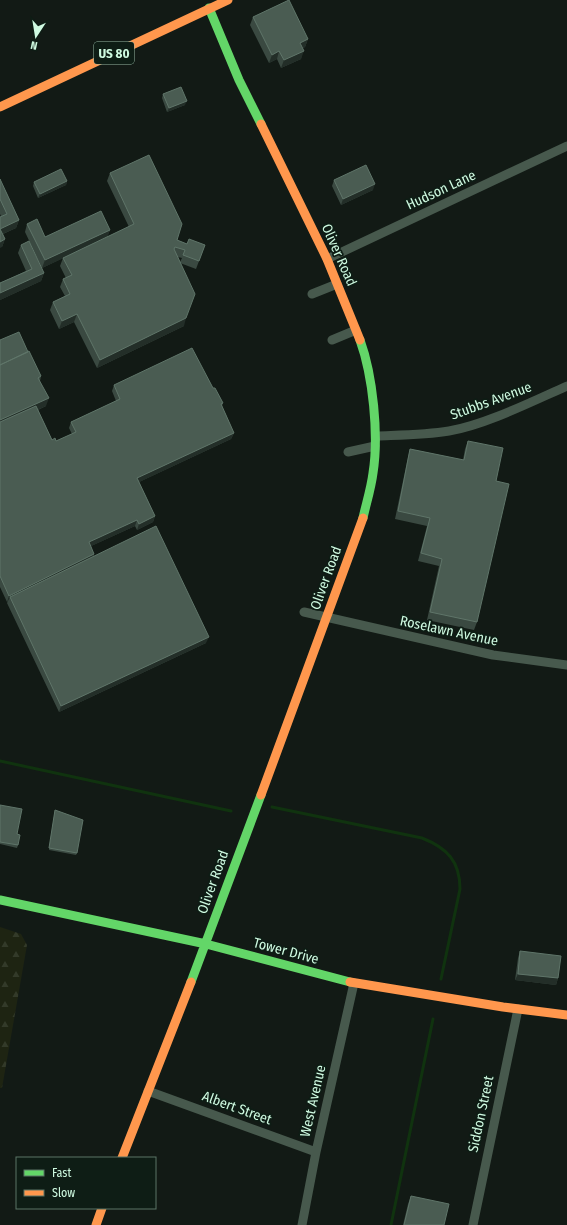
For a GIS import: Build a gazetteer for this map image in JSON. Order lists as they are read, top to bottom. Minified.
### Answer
{"streets":{"street":["US 80","Hudson Lane","Oliver Road","Stubbs Avenue","Roselawn Avenue","Tower Drive","West Avenue","Albert Street","Siddon Street"]},"crossings":[["US 80","Oliver Road"],["Hudson Lane","Oliver Road"],["Oliver Road","Stubbs Avenue"],["Oliver Road","Roselawn Avenue"],["Oliver Road","Tower Drive"],["Oliver Road","Albert Street"],["Tower Drive","West Avenue"],["Tower Drive","Siddon Street"],["West Avenue","Albert Street"]],"legend":["Fast","Slow"],"north":"bottom"}
